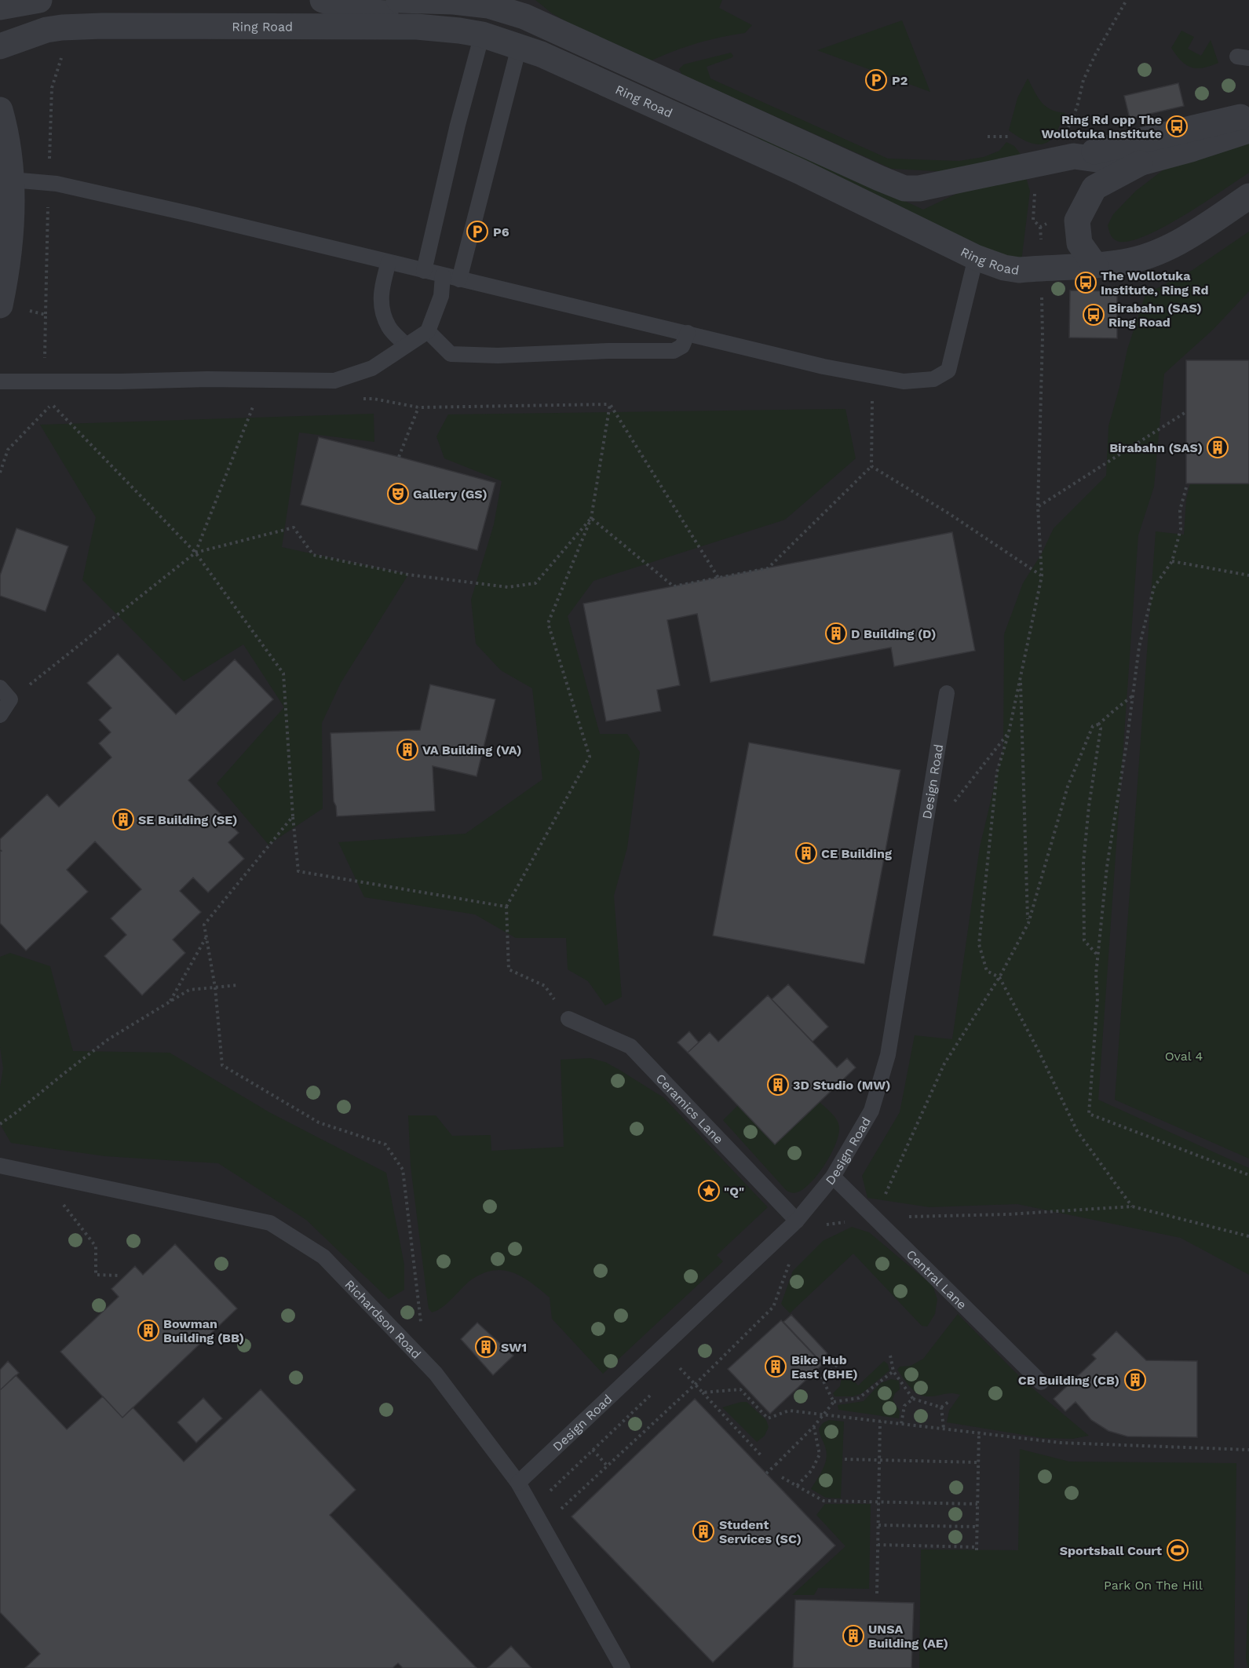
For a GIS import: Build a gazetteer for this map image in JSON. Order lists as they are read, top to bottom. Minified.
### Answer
{"streets":{"street":["Ring Road"],"lane":["Design Road","Ceramics Lane","Central Lane","Richardson Road"]},"crossings":[["Design Road","Ceramics Lane"],["Design Road","Central Lane"],["Design Road","Richardson Road"]],"parks":["Oval 4","Park On The Hill"],"places":{"parking":["P2","P6"],"bus stop":["Ring Rd opp The Wollotuka Institute","The Wollotuka Institute, Ring Rd","Birabahn (SAS) Ring Road"],"building":["Birabahn (SAS)","D Building (D)","VA Building (VA)","SE Building (SE)","CE Building","3D Studio (MW)","Bowman Building (BB)","SW1","Bike Hub East (BHE)","CB Building (CB)","Student Services (SC)","UNSA Building (AE)"],"theatre":["Gallery (GS)"],"place":["\"Q\""],"sports":["Sportsball Court"]}}
